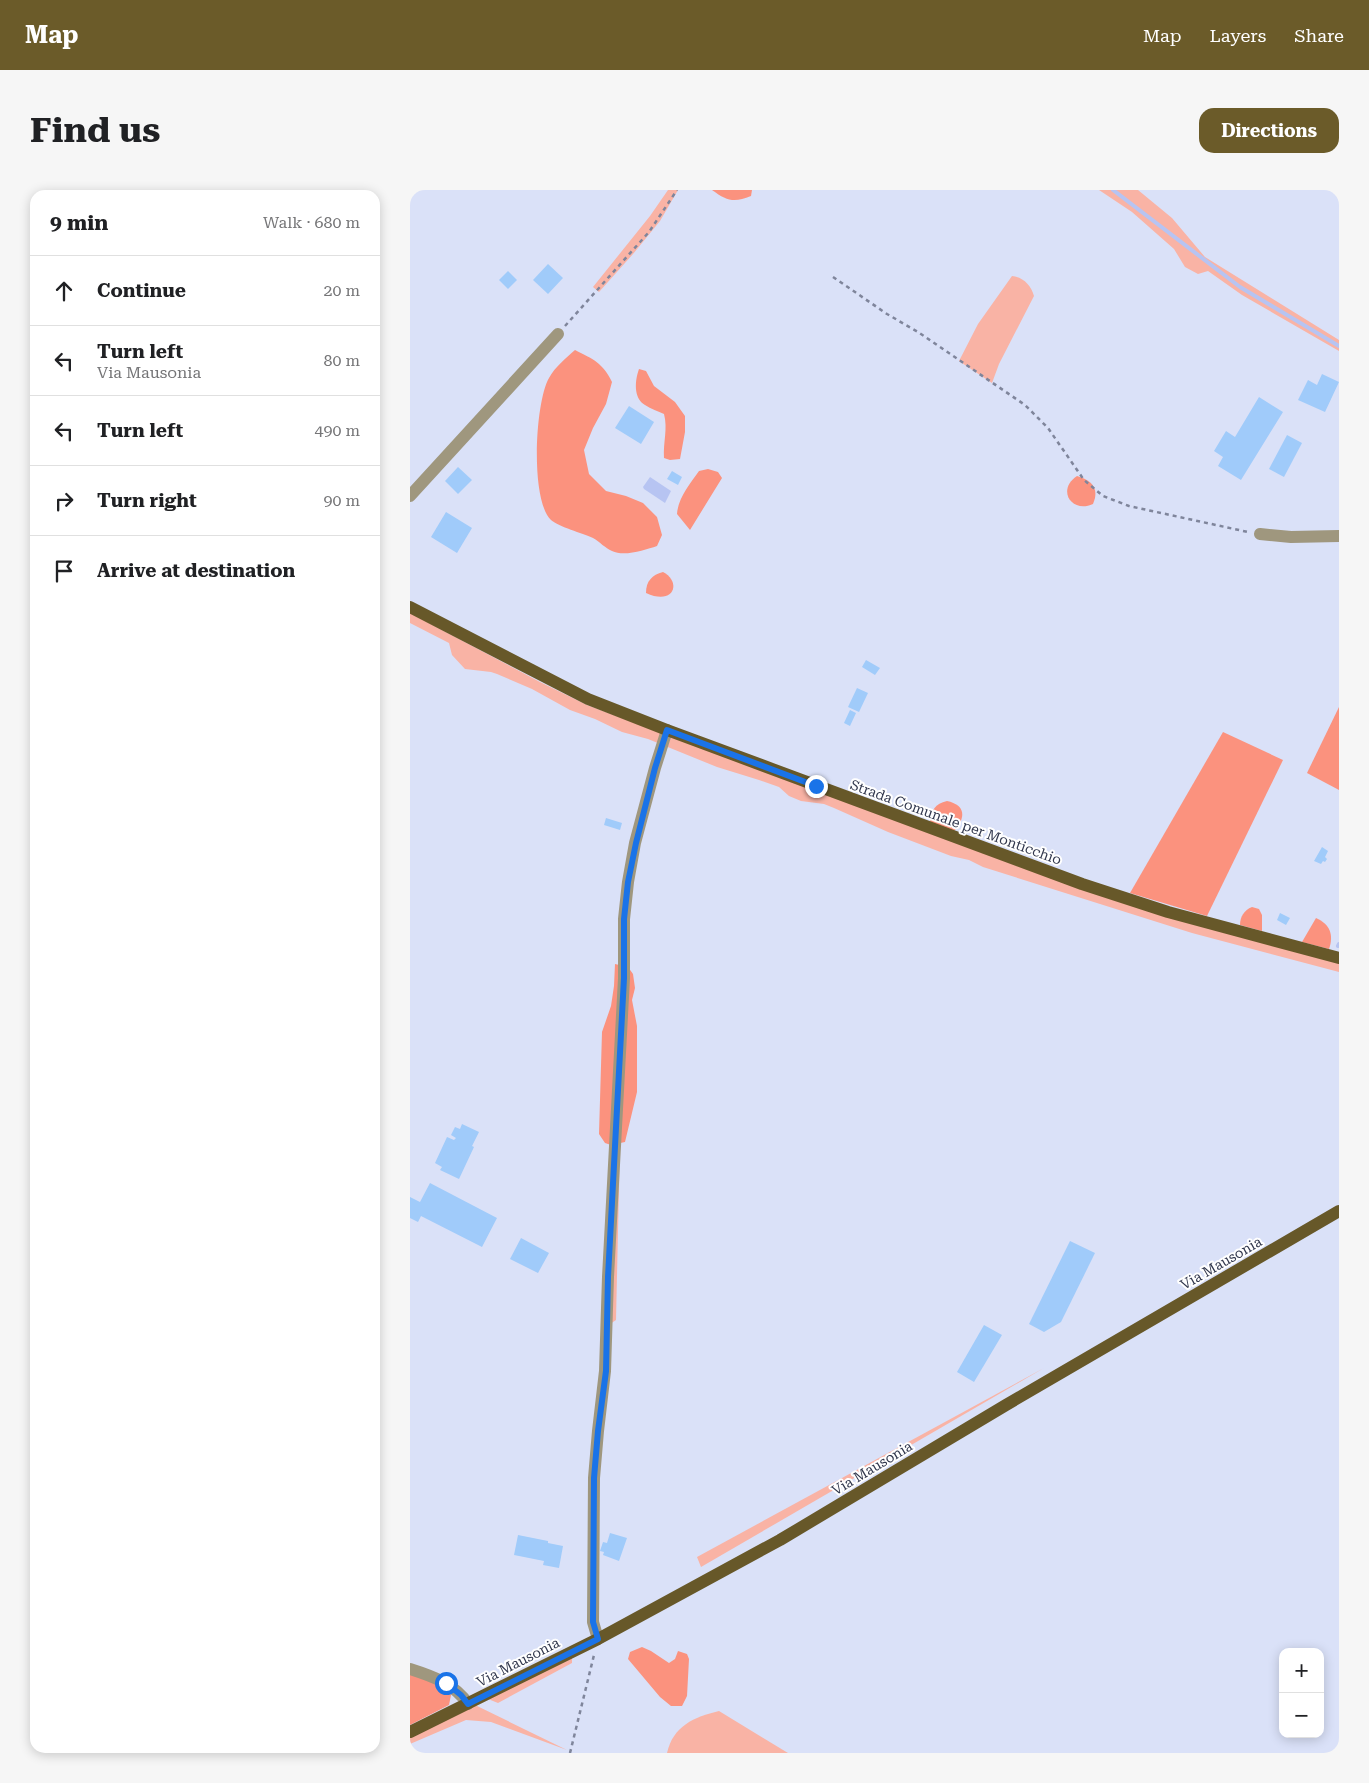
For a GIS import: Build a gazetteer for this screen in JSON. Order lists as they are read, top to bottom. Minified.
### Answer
{"streets":{"main road":["Strada Comunale per Monticchio","Via Mausonia"]},"page":{"header":"Map","nav":["Map","Layers","Share"],"buttons":"Directions","title":"Find us","heading":["9 min","Walk · 680 m"],"list":[["Continue","20 m"],["Turn left","Via Mausonia","80 m"],["Turn left","490 m"],["Turn right","90 m"],"Arrive at destination"],"map_buttons":["+","−"]}}
